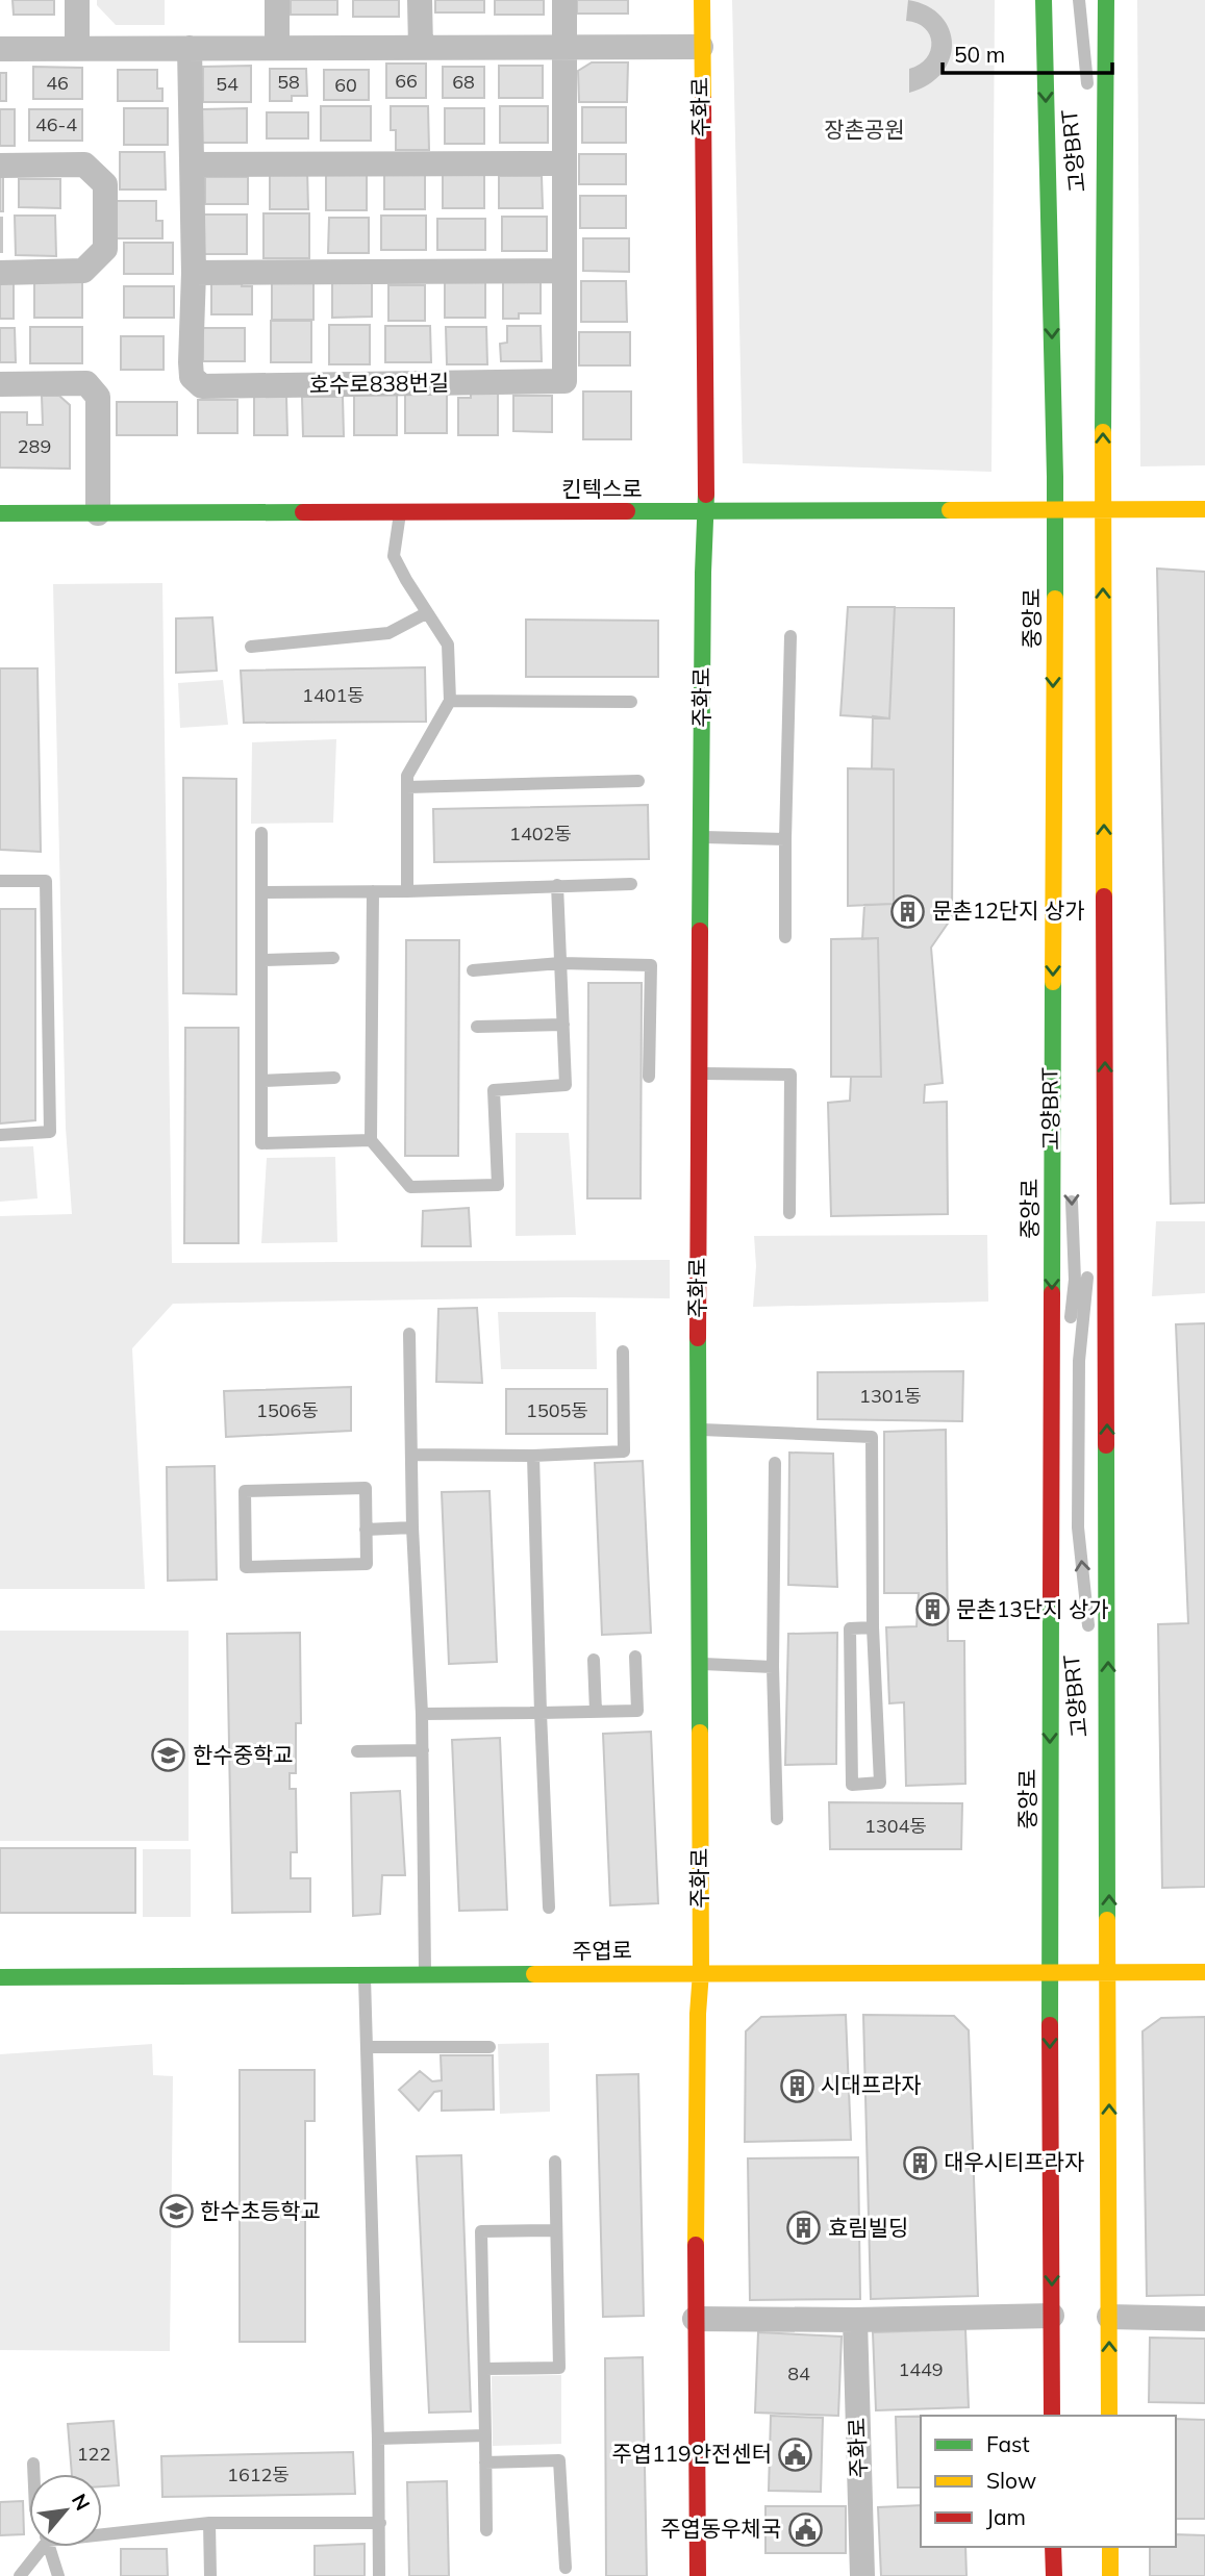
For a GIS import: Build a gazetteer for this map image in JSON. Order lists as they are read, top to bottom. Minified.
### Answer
{"streets":{"main road":["주화로","킨텍스로","중앙로","주엽로"],"street":["호수로838번길"],"lane":["고양BRT"]},"crossings":[["주화로","킨텍스로"],["주화로","주엽로"],["킨텍스로","중앙로"],["중앙로","주엽로"]],"parks":["장촌공원"],"places":{"building":["문촌12단지 상가","문촌13단지 상가","시대프라자","대우시티프라자","효림빌딩"],"school or university":["한수중학교","한수초등학교"],"public building":["주엽119안전센터","주엽동우체국"]},"house_numbers":["66","58","68","46","54","60","46-4","289","1401동","1402동","1301동","1506동","1505동","1304동","1449","84","122","1612동"],"legend":["Fast","Slow","Jam"],"scale_bar":"50 m","north":"top right"}
